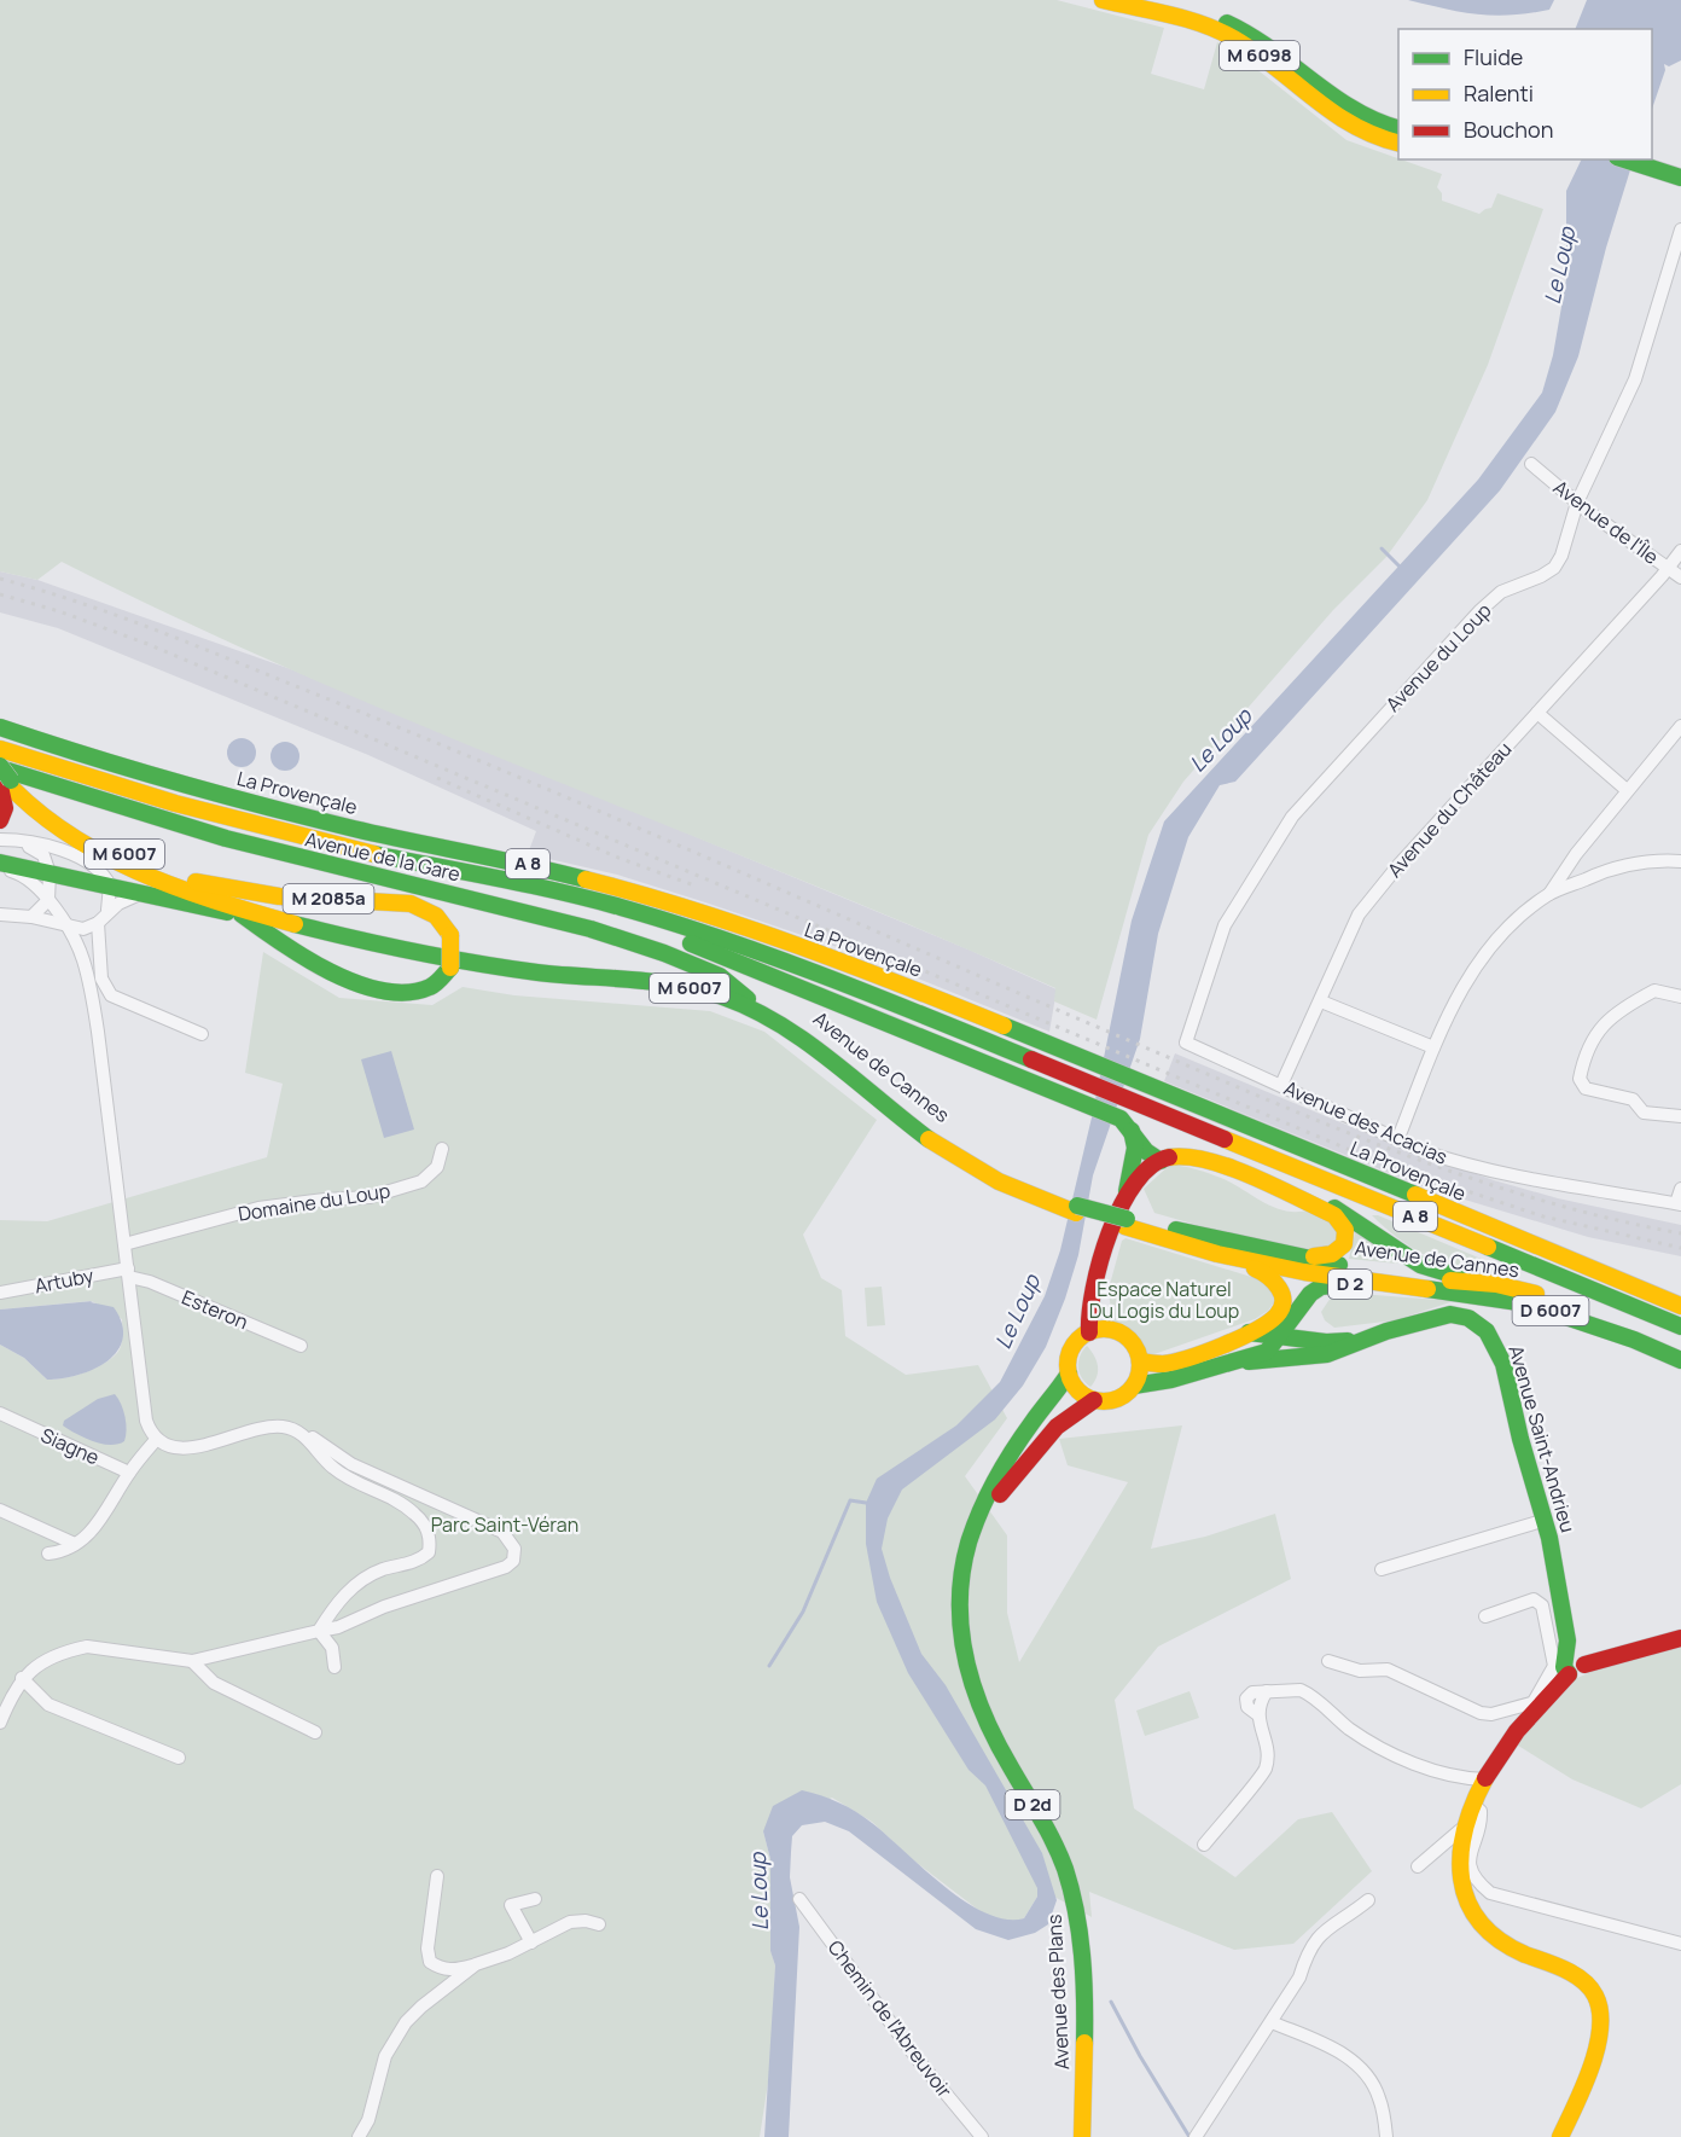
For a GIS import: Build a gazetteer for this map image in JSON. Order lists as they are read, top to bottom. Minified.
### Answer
{"streets":{"main road":["M 6098","La Provençale","M 6007","Avenue de la Gare","A 8","M 2085a","Avenue de Cannes","D 2","D 6007","Avenue Saint-Andrieu","D 2d","Avenue des Plans"],"street":["Avenue de l'Île","Avenue du Loup","Avenue du Château","Avenue des Acacias","Domaine du Loup","Artuby","Esteron","Siagne","Chemin de l'Abreuvoir"]},"crossings":[["Avenue de l'Île","Avenue du Loup"],["Avenue de l'Île","Avenue du Château"],["Avenue du Loup","Avenue des Acacias"],["Avenue du Château","Avenue des Acacias"],["Avenue de la Gare","Avenue de Cannes"],["M 2085a","Avenue de Cannes"],["Avenue de Cannes","D 2"],["Avenue de Cannes","D 6007"],["Artuby","Esteron"],["D 2","D 6007"],["D 2","Avenue Saint-Andrieu"],["D 2","Avenue des Plans"]],"water":["Le Loup"],"parks":["Espace Naturel Du Logis du Loup","Parc Saint-Véran"],"legend":["Fluide","Ralenti","Bouchon"]}
